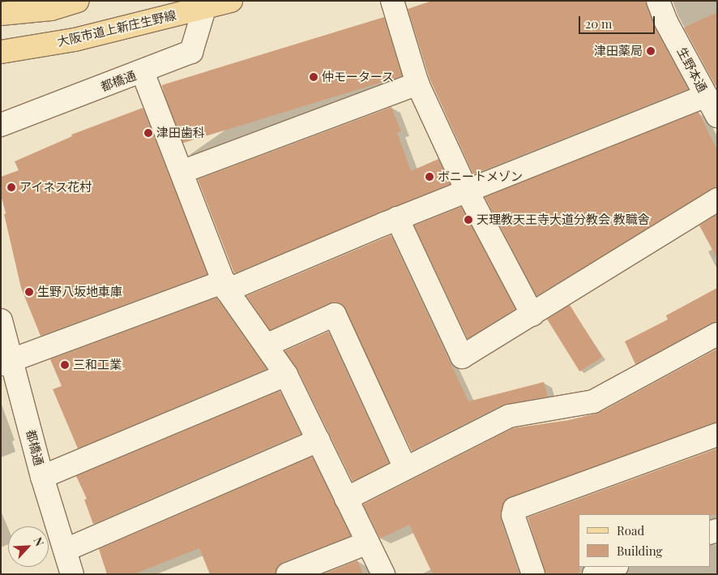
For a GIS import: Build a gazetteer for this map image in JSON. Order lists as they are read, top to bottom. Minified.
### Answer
{"streets":{"main road":["大阪市道上新庄生野線"],"street":["生野本通","都橋通"]},"crossings":[["大阪市道上新庄生野線","都橋通"]],"places":["津田薬局","仲モータース","津田歯科","ボニートメゾン","アイネス花村","天理教天王寺大道分教会 教職舎","生野八坂地車庫","三和工業"],"legend":["Road","Building"],"scale_bar":"20 m","north":"top right"}
